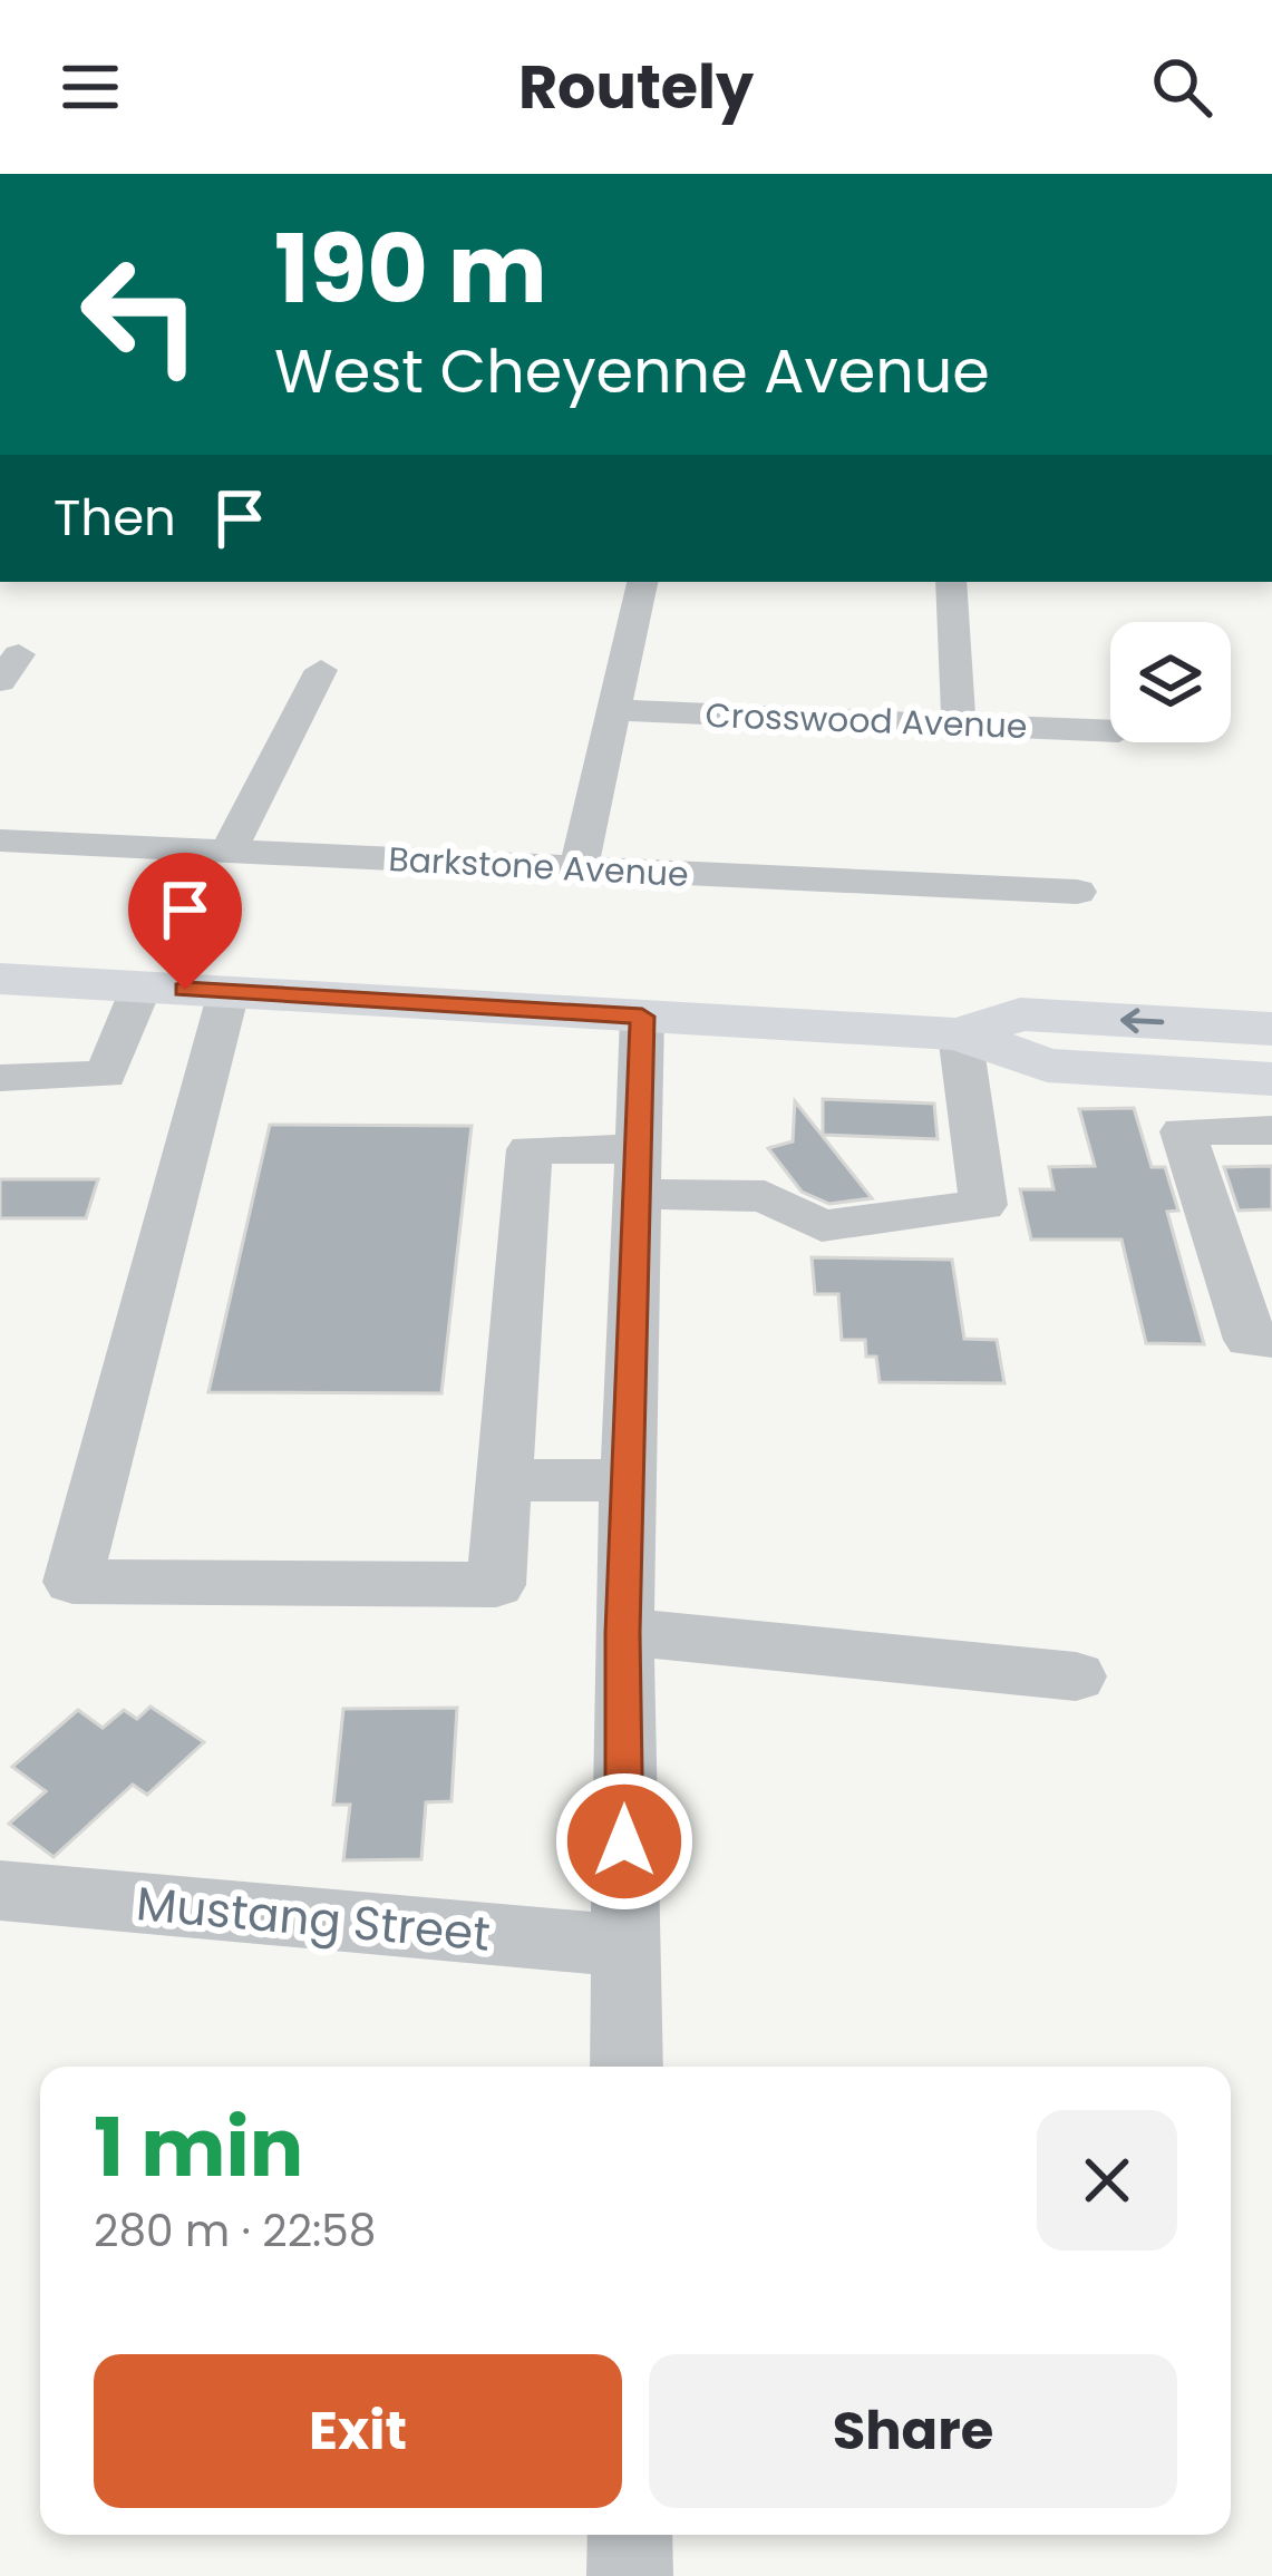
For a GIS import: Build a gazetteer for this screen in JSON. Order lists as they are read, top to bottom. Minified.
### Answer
{"streets":{"street":["Crosswood Avenue","Barkstone Avenue","Mustang Street"]},"page":{"header":"Routely","turn":["190 m","West Cheyenne Avenue"],"then":"Then","heading":["1 min","280 m · 22:58"],"buttons":["Exit","Share"]}}
